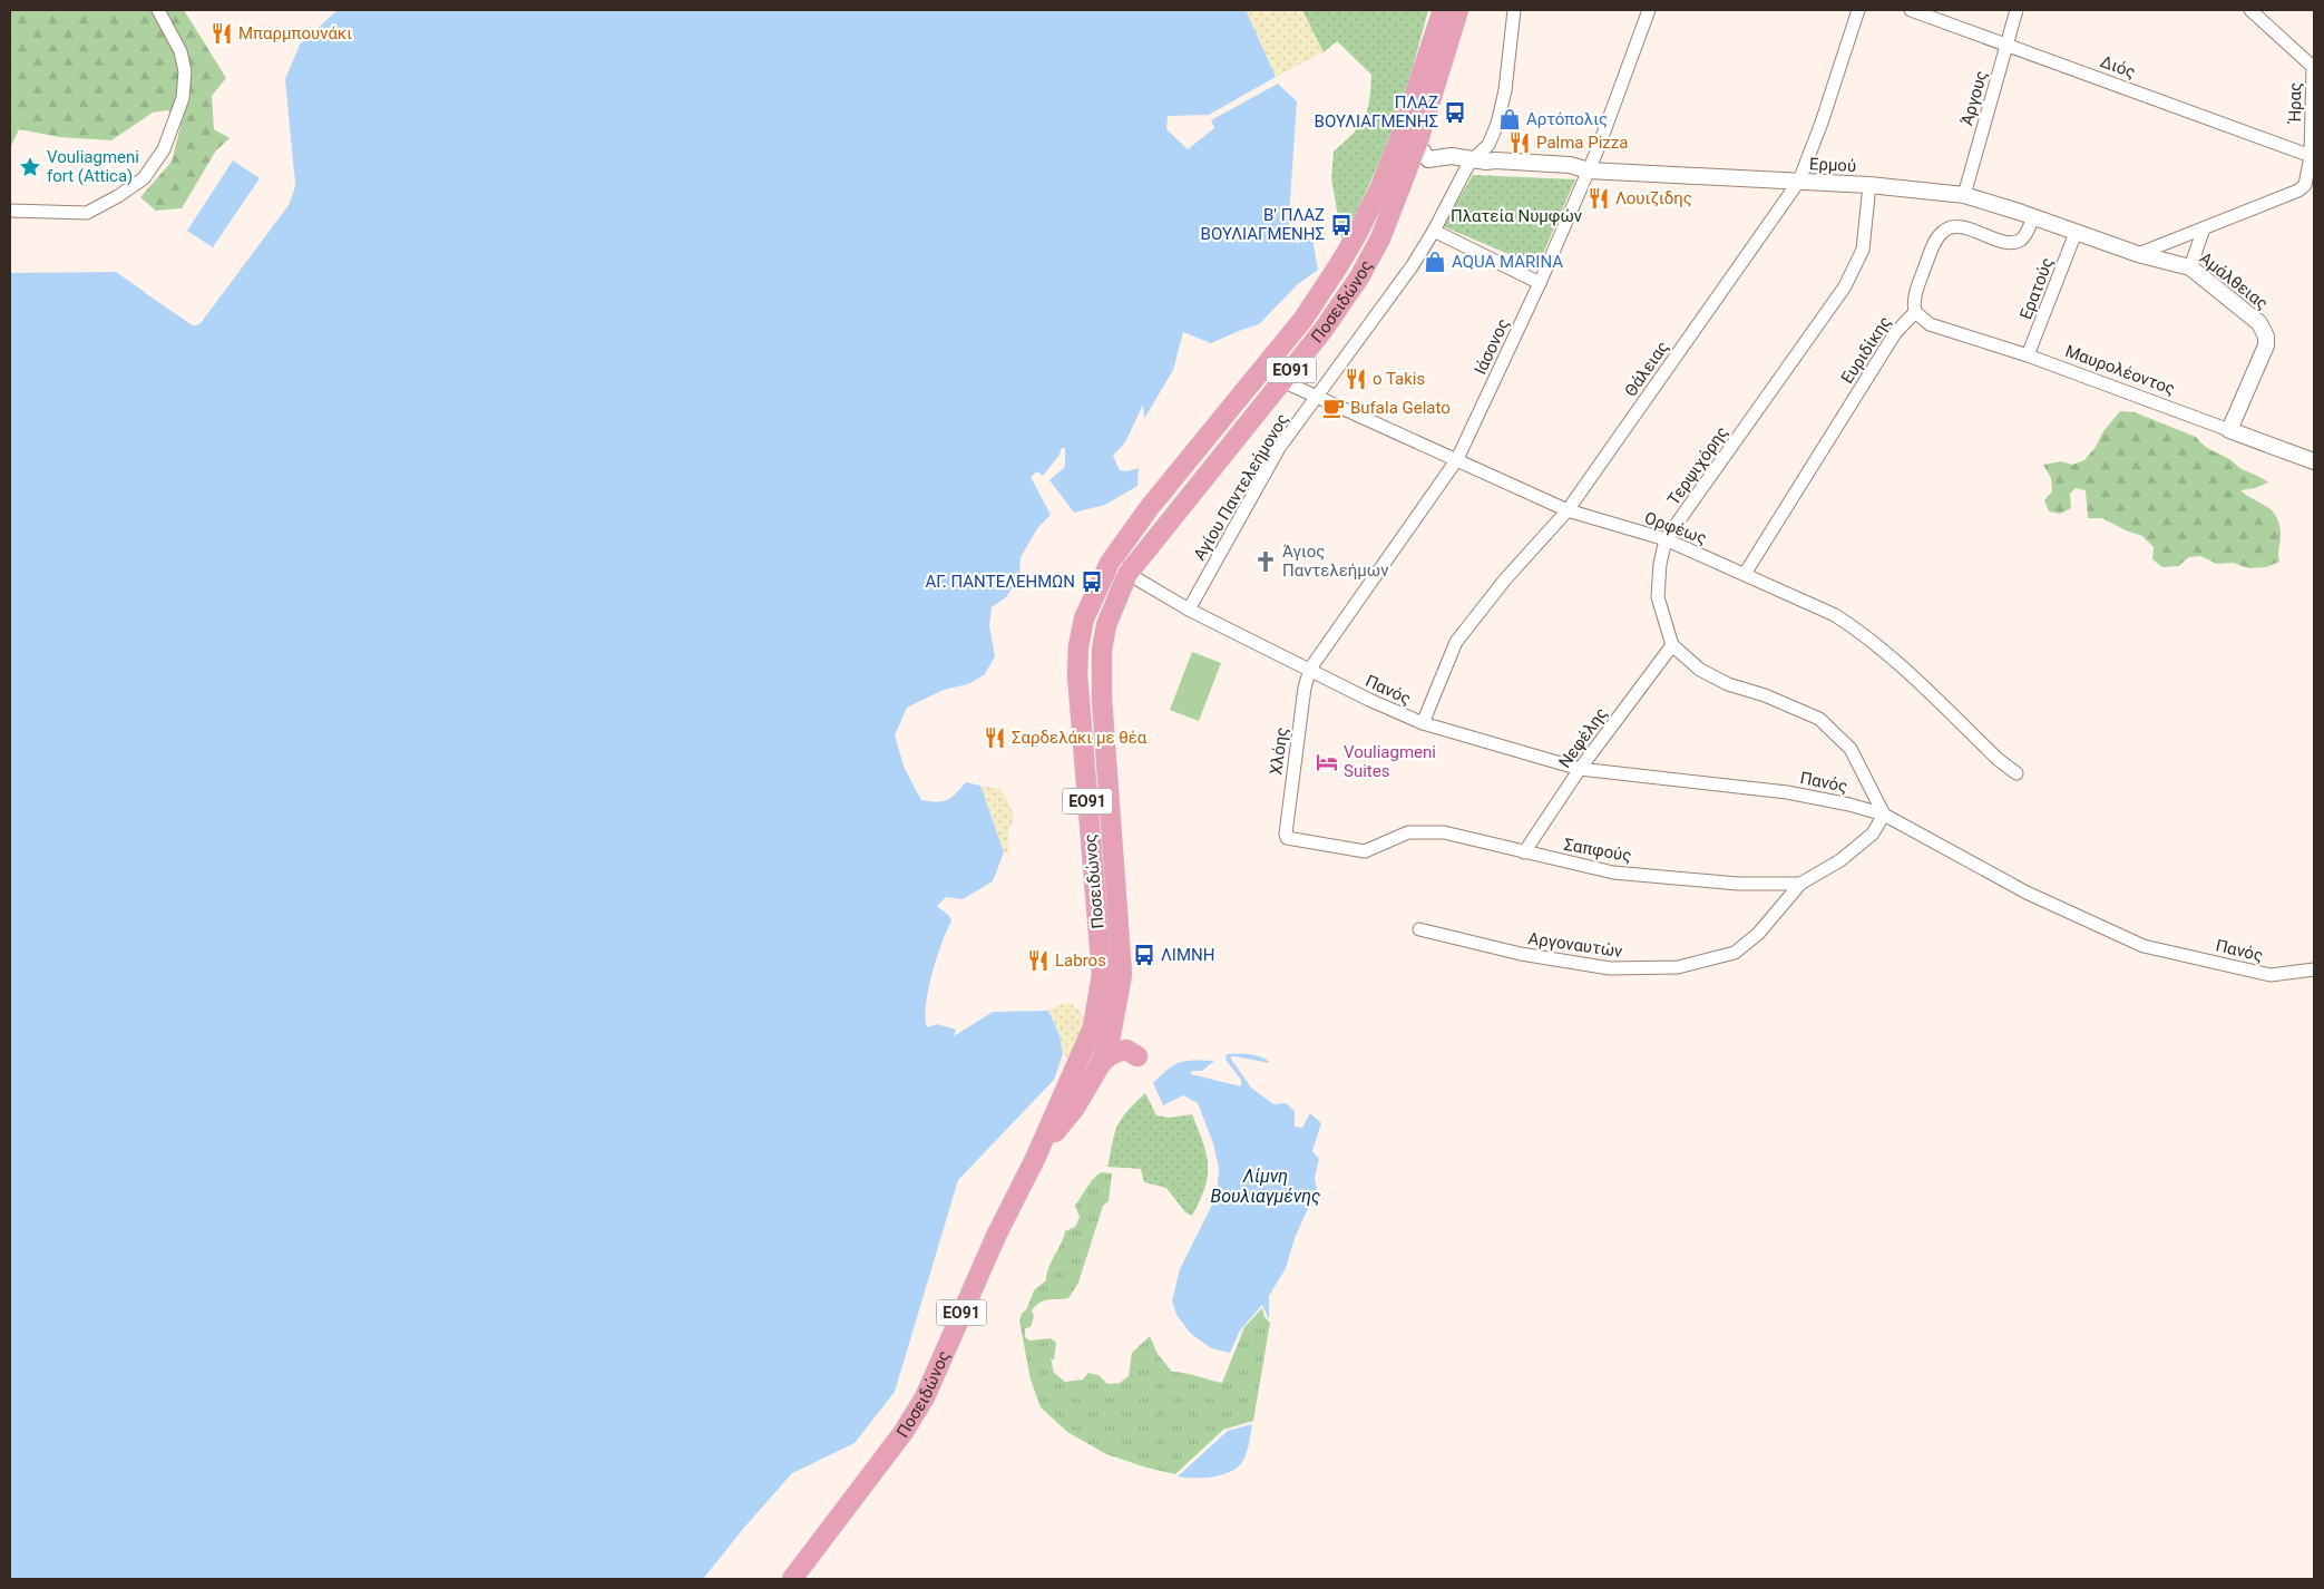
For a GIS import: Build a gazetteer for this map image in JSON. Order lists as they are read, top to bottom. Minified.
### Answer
{"streets":{"main road":["Ποσειδώνος","ΕΟ91"],"street":["Διός","Άργους","Ήρας","Ερμού","Αμάλθειας","Ερατούς","Ιάσονος","Ευριδίκης","Θάλειας","Μαυρολέοντος","Τερψιχόρης","Αγίου Παντελεήμονος","Ορφέως","Πανός","Νεφέλης","Χλόης","Σαπφούς","Αργοναυτών"]},"crossings":[["Διός","Άργους"],["Διός","Ήρας"],["Άργους","Ερμού"],["Ήρας","Αμάλθειας"],["Ερμού","Αμάλθειας"],["Ερμού","Ερατούς"],["Ερμού","Ποσειδώνος"],["Ερμού","Ιάσονος"],["Ερμού","Ευριδίκης"],["Ερμού","Θάλειας"],["Ερμού","Τερψιχόρης"],["Ερμού","Αγίου Παντελεήμονος"],["Αμάλθειας","Ερατούς"],["Αμάλθειας","Μαυρολέοντος"],["Ερατούς","Μαυρολέοντος"],["Ποσειδώνος","Ορφέως"],["Ιάσονος","Ορφέως"],["Ιάσονος","Πανός"],["Ιάσονος","Χλόης"],["Ευριδίκης","Μαυρολέοντος"],["Ευριδίκης","Ορφέως"],["Θάλειας","Ορφέως"],["Θάλειας","Πανός"],["Τερψιχόρης","Ορφέως"],["Τερψιχόρης","Νεφέλης"],["Αγίου Παντελεήμονος","Ορφέως"],["Πανός","Νεφέλης"],["Πανός","Χλόης"],["Νεφέλης","Σαπφούς"],["Χλόης","Σαπφούς"],["Σαπφούς","Αργοναυτών"]],"water":["Λίμνη Βουλιαγμένης"],"parks":["Πλατεία Νυμφών"],"places":{"restaurant":["Μπαρμπουνάκι","Palma Pizza","Λουιζιδης","o Takis","Σαρδελάκι με θέα","Labros"],"bus stop":["ΠΛΑΖ ΒΟΥΛΙΑΓΜΕΝΗΣ","Β' ΠΛΑΖ ΒΟΥΛΙΑΓΜΕΝΗΣ","ΑΓ. ΠΑΝΤΕΛΕΗΜΩΝ","ΛΙΜΝΗ"],"shop":["Αρτόπολις","AQUA MARINA"],"place":["Vouliagmeni fort (Attica)"],"cafe":["Bufala Gelato"],"church":["Άγιος Παντελεήμων"],"hotel":["Vouliagmeni Suites"]}}
